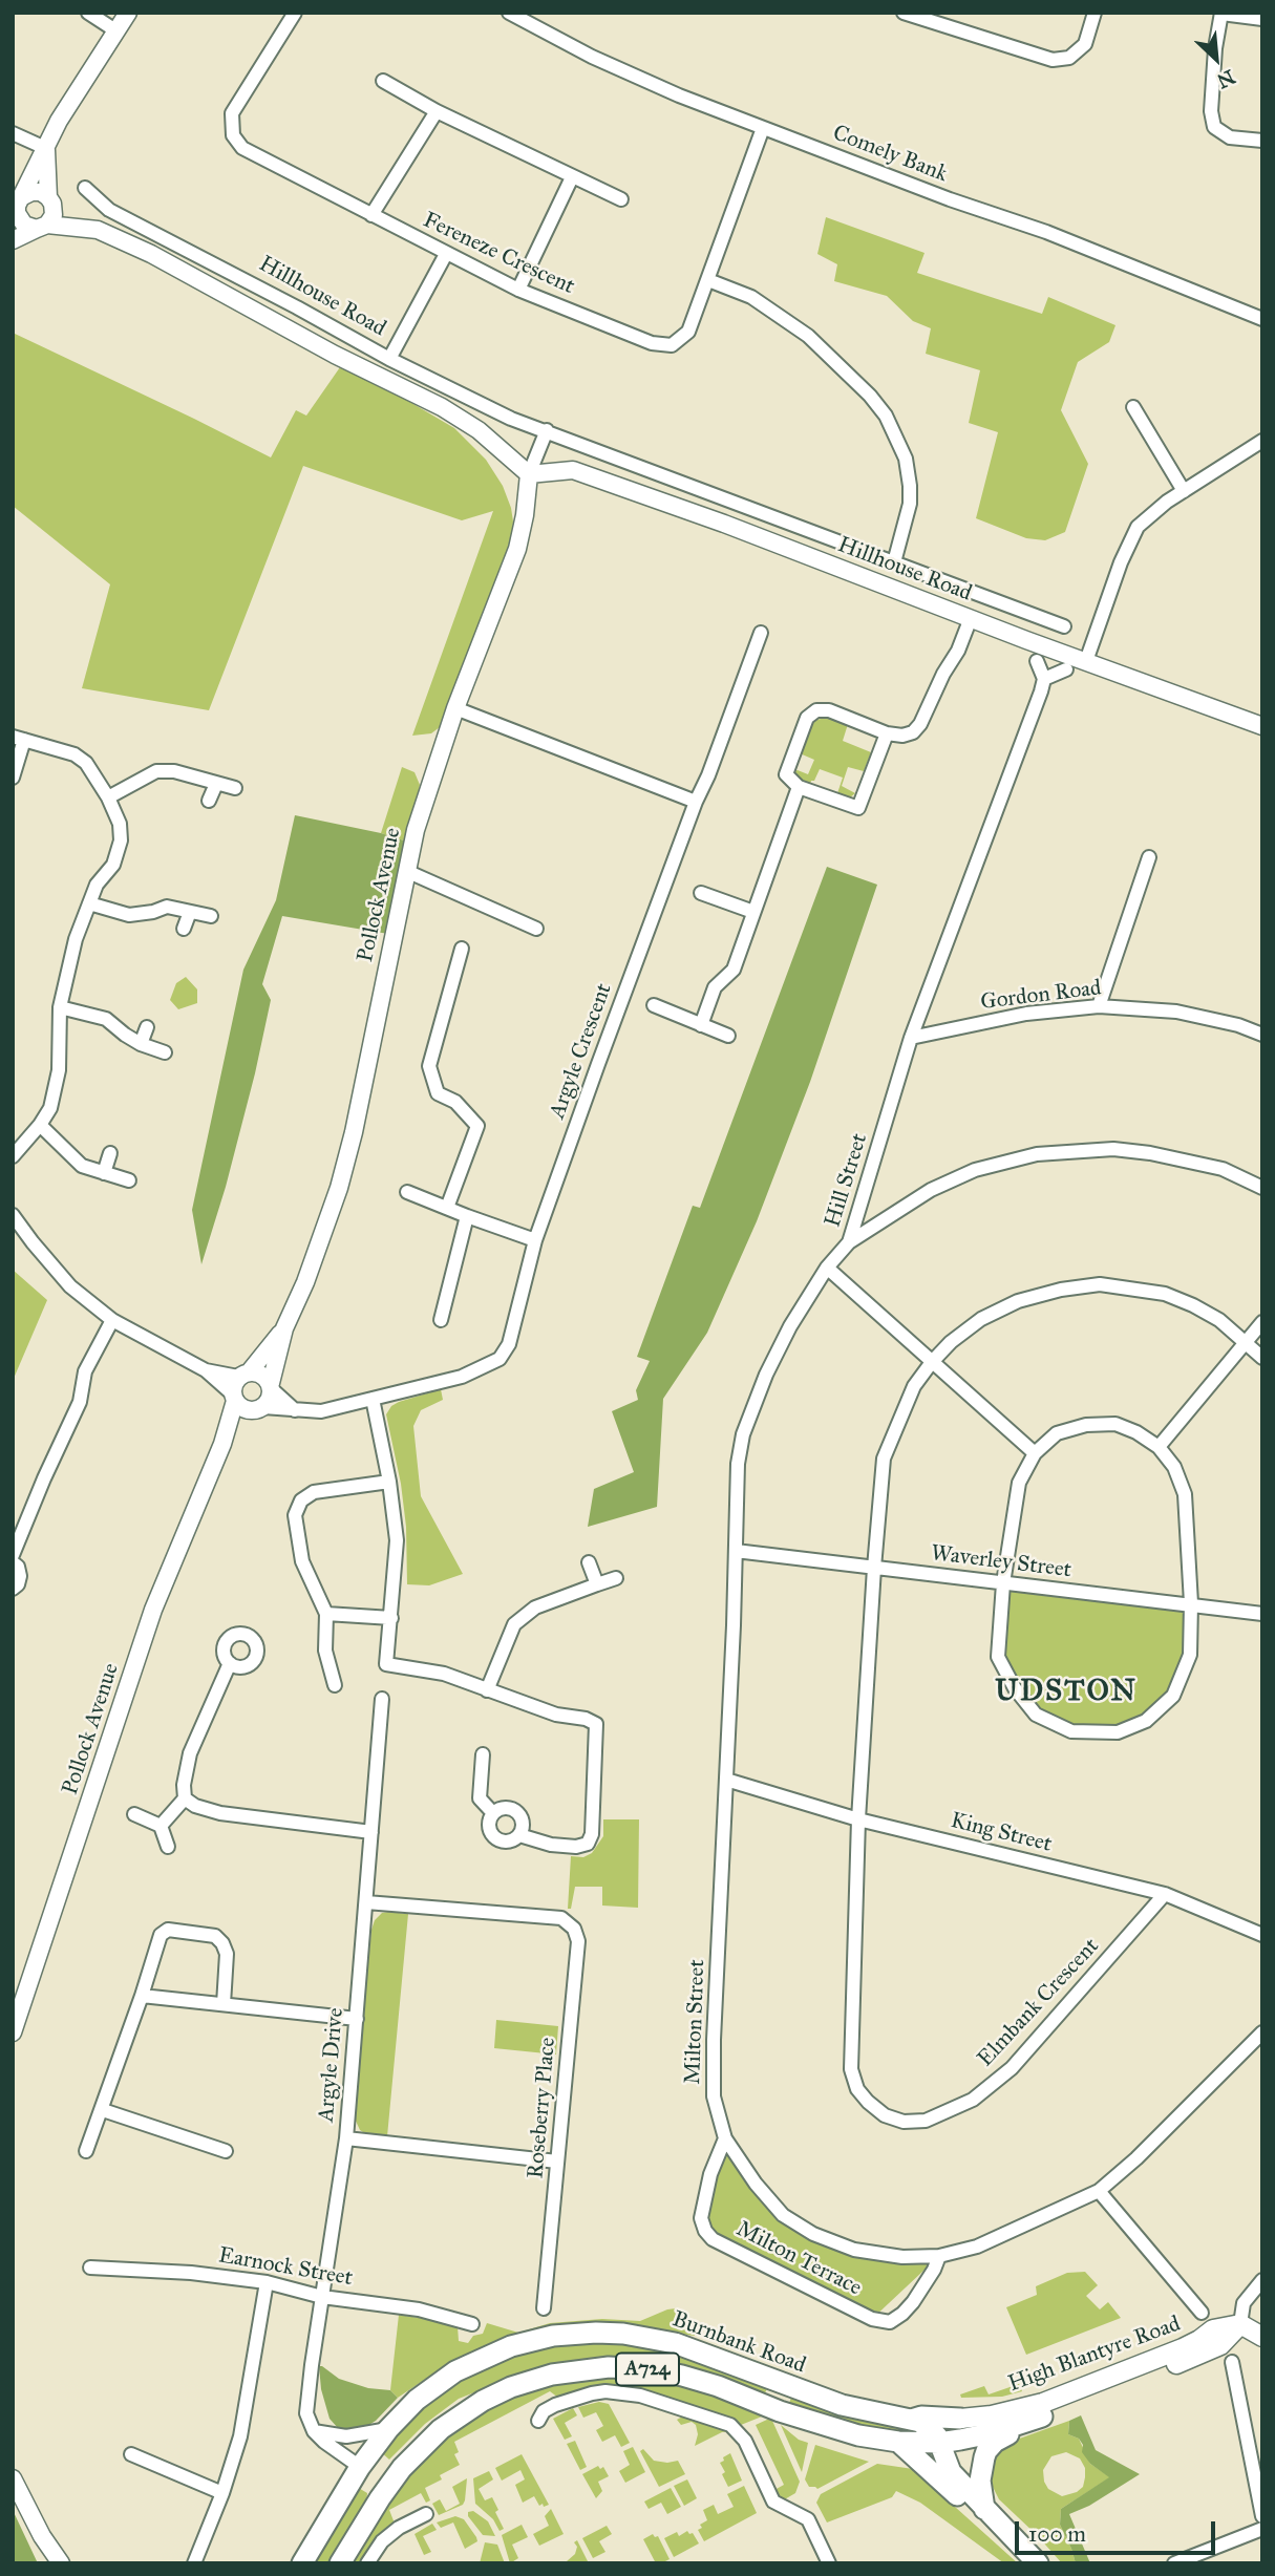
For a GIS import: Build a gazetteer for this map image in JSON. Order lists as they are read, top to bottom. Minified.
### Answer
{"streets":{"main road":["Burnbank Road","High Blantyre Road","A724"],"street":["Comely Bank","Fereneze Crescent","Hillhouse Road","Pollock Avenue","Gordon Road","Argyle Crescent","Hill Street","Waverley Street","King Street","Elmbank Crescent","Milton Street","Argyle Drive","Roseberry Place","Milton Terrace","Earnock Street"]},"crossings":[["Comely Bank","Fereneze Crescent"],["Hillhouse Road","Pollock Avenue"],["Pollock Avenue","Argyle Crescent"],["Gordon Road","Hill Street"],["Hill Street","Waverley Street"],["Hill Street","King Street"],["Hill Street","Milton Street"],["Waverley Street","Elmbank Crescent"],["King Street","Elmbank Crescent"],["King Street","Milton Street"],["Milton Street","Milton Terrace"],["Argyle Drive","Roseberry Place"],["Argyle Drive","Earnock Street"],["Burnbank Road","A724"]],"districts":["UDSTON"],"scale_bar":"100 m","north":"bottom right"}
